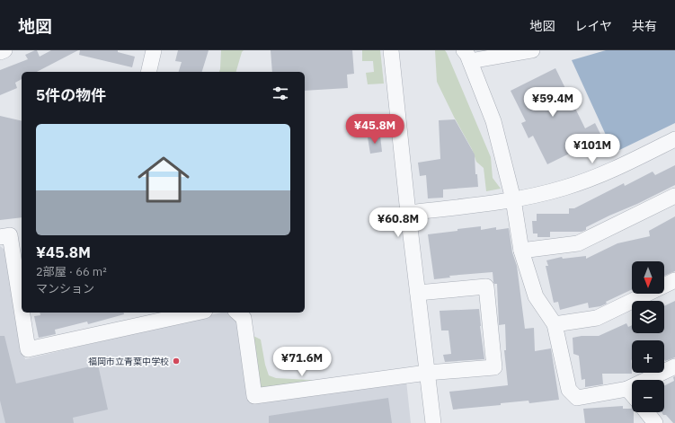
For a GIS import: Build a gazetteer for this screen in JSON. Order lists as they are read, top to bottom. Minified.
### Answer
{"places":["福岡市立青葉中学校"],"north":"bottom","page":{"header":"地図","nav":["地図","レイヤ","共有"],"heading":"5件の物件","price":["¥59.4M","¥45.8M","¥101M","¥60.8M","¥71.6M"],"list":[{"name":"¥45.8M","note":"2部屋 · 66 m² · マンション"}],"map_buttons":["+","−"]}}
